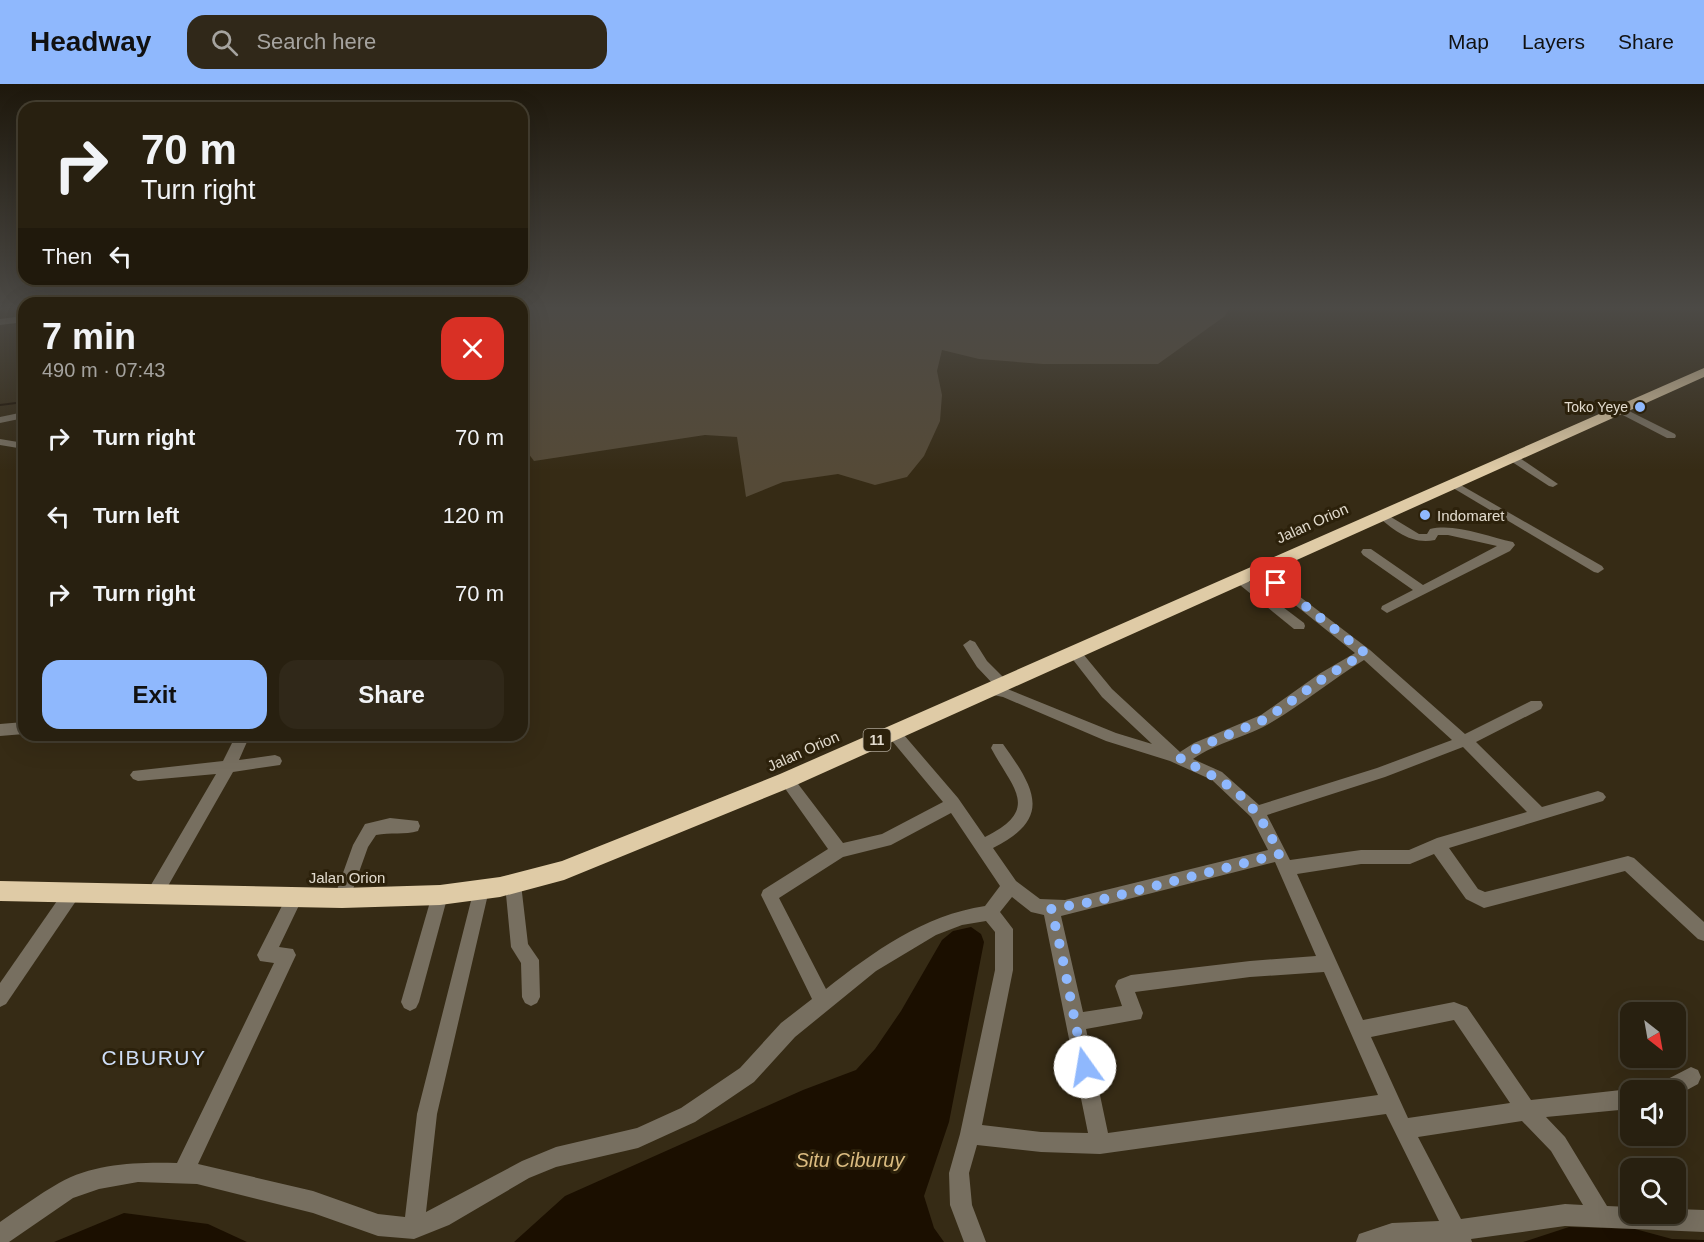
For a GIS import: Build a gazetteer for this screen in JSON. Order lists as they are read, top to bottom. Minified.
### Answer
{"streets":{"highway":["Jalan Orion","11"]},"districts":["CIBURUY"],"water":["Situ Ciburuy"],"places":["Toko Yeye","Indomaret"],"north":"bottom right","page":{"header":"Headway","search":"Search here","nav":["Map","Layers","Share"],"turn":["70 m","Turn right"],"then":"Then","heading":["7 min","490 m · 07:43"],"list":[{"name":"Turn right","value":"70 m"},{"name":"Turn left","value":"120 m"},{"name":"Turn right","value":"70 m"}],"buttons":["Exit","Share"]}}
